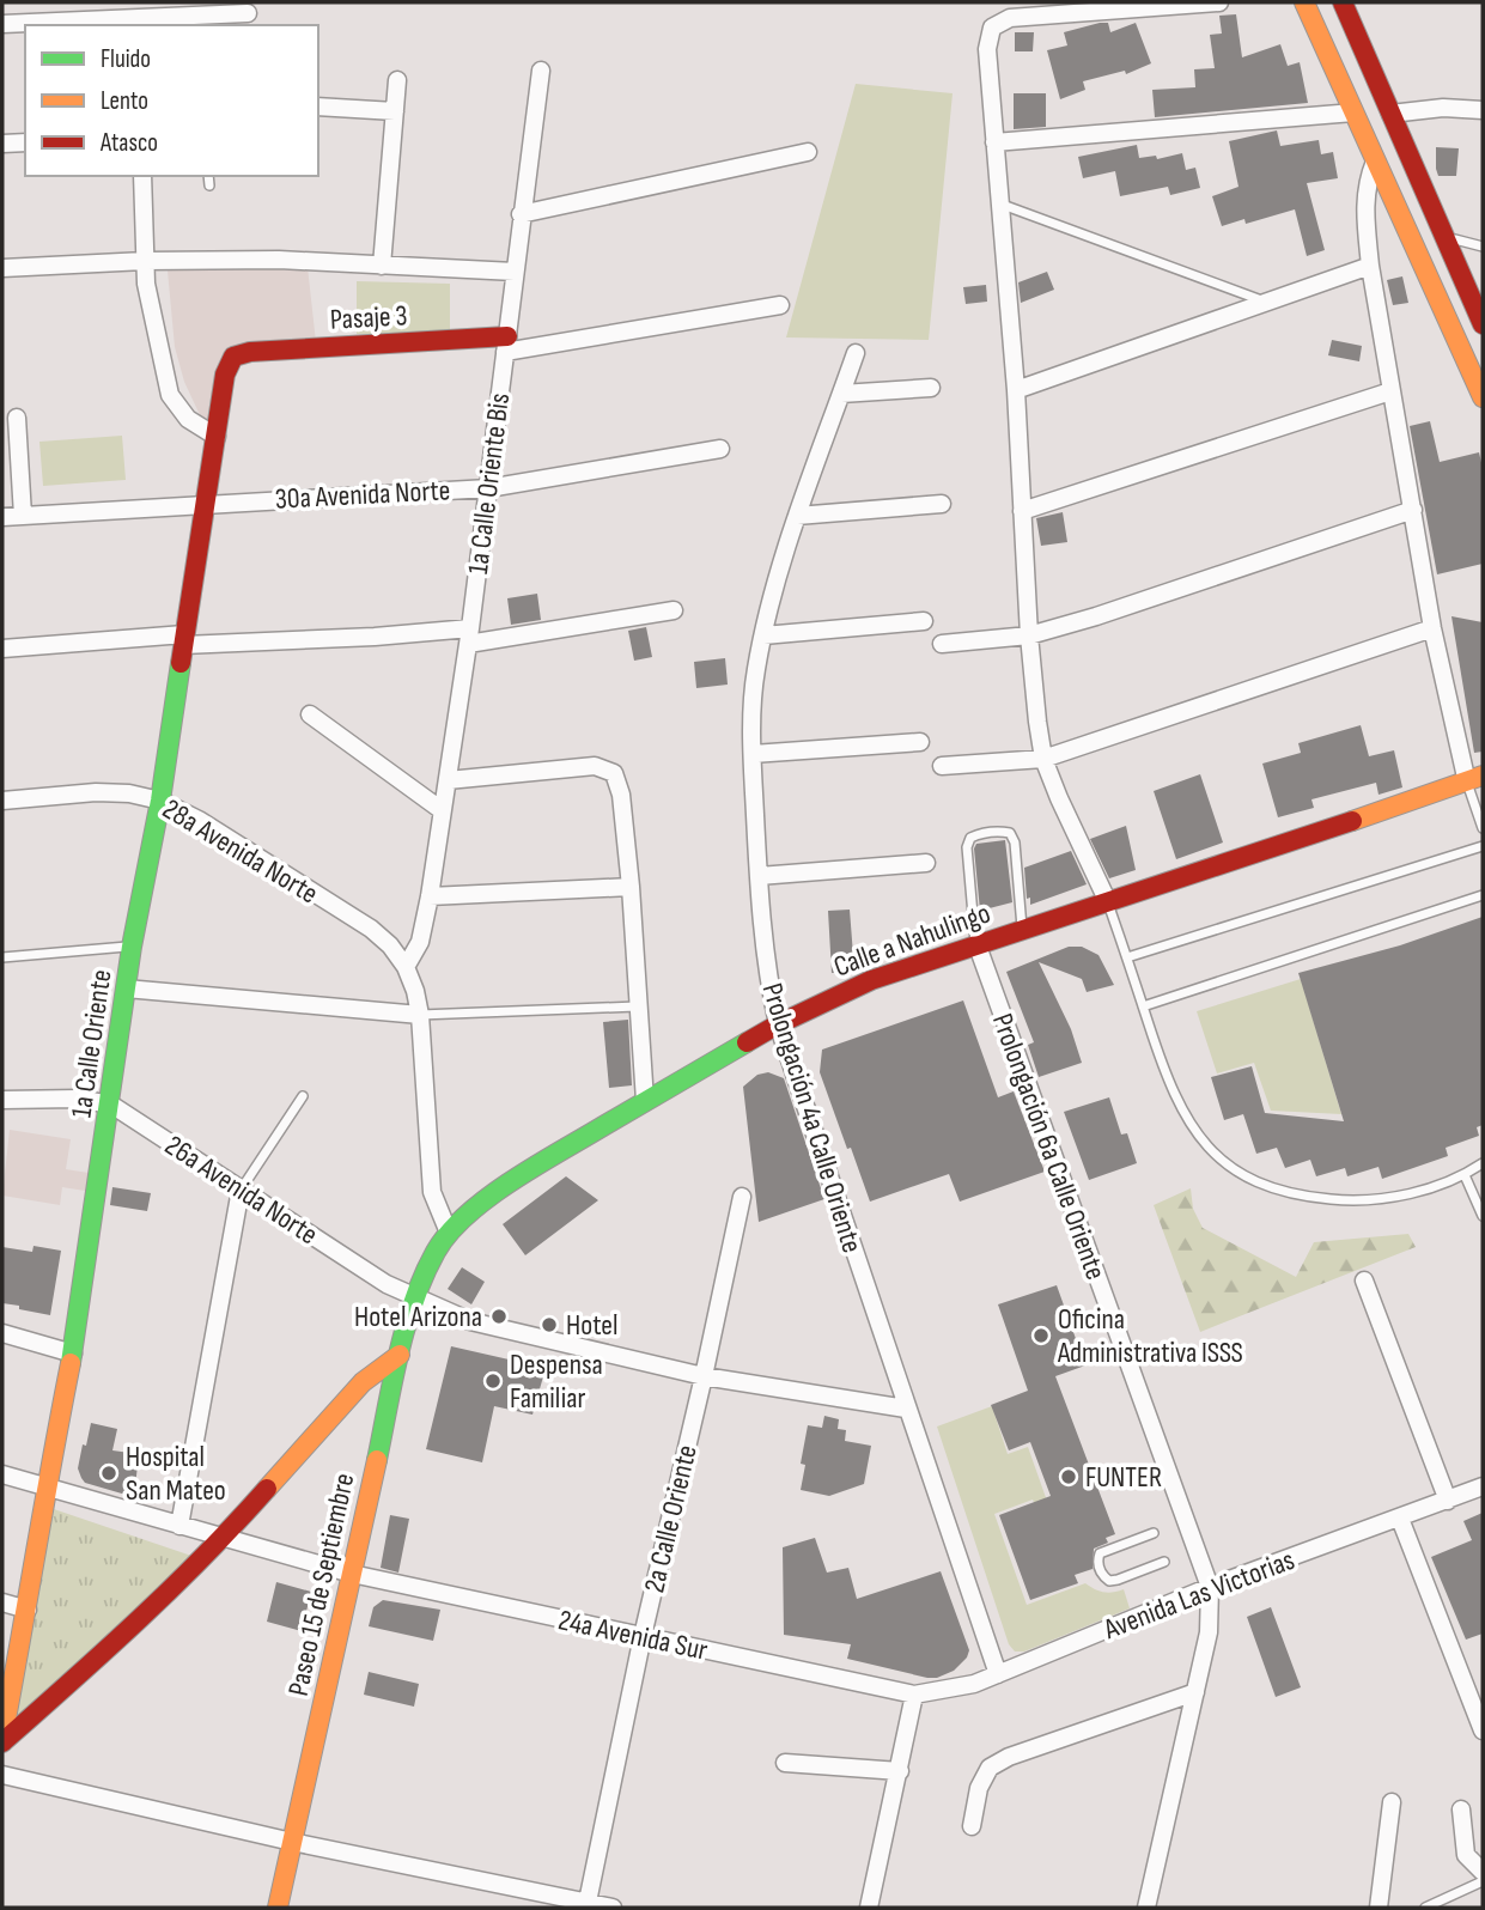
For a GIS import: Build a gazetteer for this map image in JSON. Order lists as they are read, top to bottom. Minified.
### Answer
{"streets":{"main road":["Pasaje 3","Calle a Nahulingo","1a Calle Oriente","Paseo 15 de Septiembre"],"street":["1a Calle Oriente Bis","30a Avenida Norte","28a Avenida Norte","Prolongación 4a Calle Oriente","Prolongación 6a Calle Oriente","26a Avenida Norte","2a Calle Oriente","Avenida Las Victorias","24a Avenida Sur"]},"crossings":[["Pasaje 3","1a Calle Oriente Bis"],["Pasaje 3","1a Calle Oriente"],["1a Calle Oriente Bis","30a Avenida Norte"],["1a Calle Oriente Bis","28a Avenida Norte"],["30a Avenida Norte","1a Calle Oriente"],["28a Avenida Norte","1a Calle Oriente"],["Calle a Nahulingo","Prolongación 4a Calle Oriente"],["Calle a Nahulingo","Prolongación 6a Calle Oriente"],["Calle a Nahulingo","Paseo 15 de Septiembre"],["1a Calle Oriente","26a Avenida Norte"],["1a Calle Oriente","24a Avenida Sur"],["Prolongación 4a Calle Oriente","26a Avenida Norte"],["Prolongación 4a Calle Oriente","Avenida Las Victorias"],["Prolongación 6a Calle Oriente","Avenida Las Victorias"],["26a Avenida Norte","2a Calle Oriente"],["26a Avenida Norte","Paseo 15 de Septiembre"],["2a Calle Oriente","24a Avenida Sur"],["Paseo 15 de Septiembre","24a Avenida Sur"],["Avenida Las Victorias","24a Avenida Sur"]],"places":["Hotel Arizona","Hotel","Oficina Administrativa ISSS","Despensa Familiar","Hospital San Mateo","FUNTER"],"legend":["Fluido","Lento","Atasco"]}
